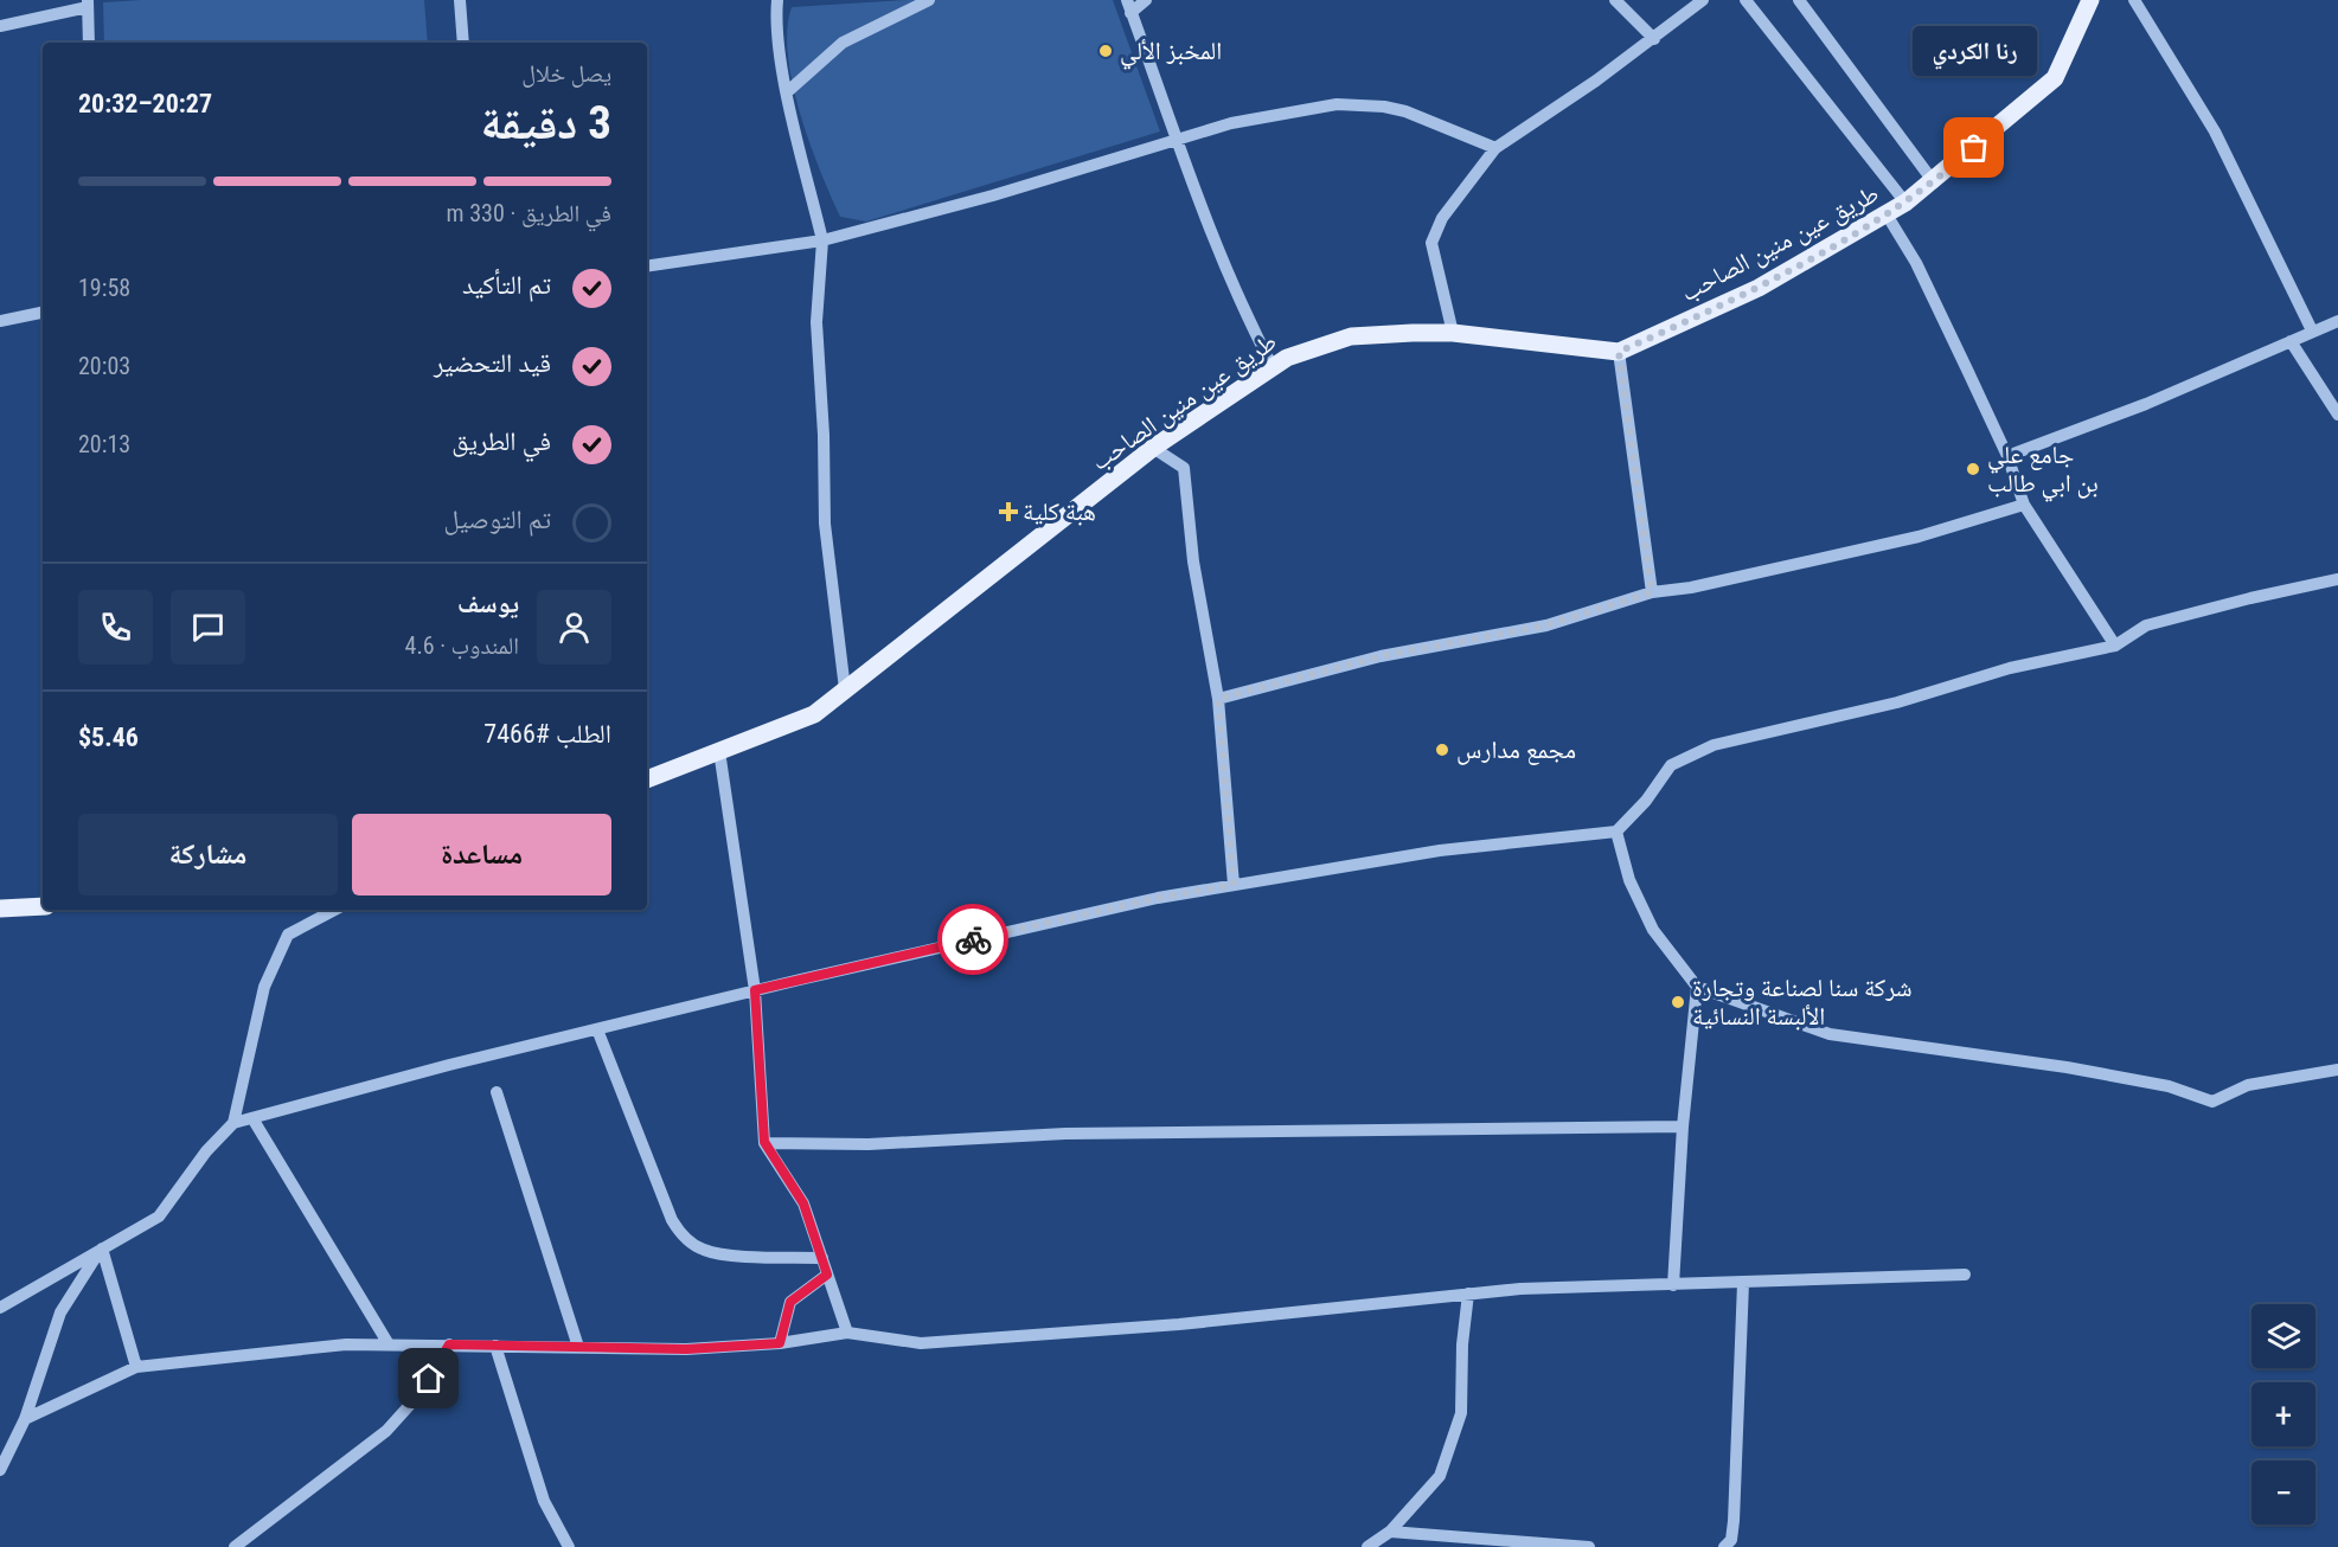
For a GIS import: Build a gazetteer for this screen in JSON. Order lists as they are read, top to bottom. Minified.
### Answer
{"streets":{"main road":["طريق عين منين الصاحب"]},"places":{"other":["المخبز الألي","رنا الكردي","جامع علي بن ابي طالب","مجمع مدارس","شركة سنا لصناعة وتجارة الألبسة النسائية"],"health":["هبة كلية"]},"page":{"bubble":"رنا الكردي","heading":["3 دقيقة","يصل خلال","20:27–20:32"],"panel":["يوسف","المندوب · 4.6","الطلب #7466","$5.46"],"bar":"في الطريق · 330 m","list":[["تم التأكيد","19:58"],["قيد التحضير","20:03"],["في الطريق","20:13"],"تم التوصيل"],"buttons":["مساعدة","مشاركة"],"map_buttons":["+","−"]}}
